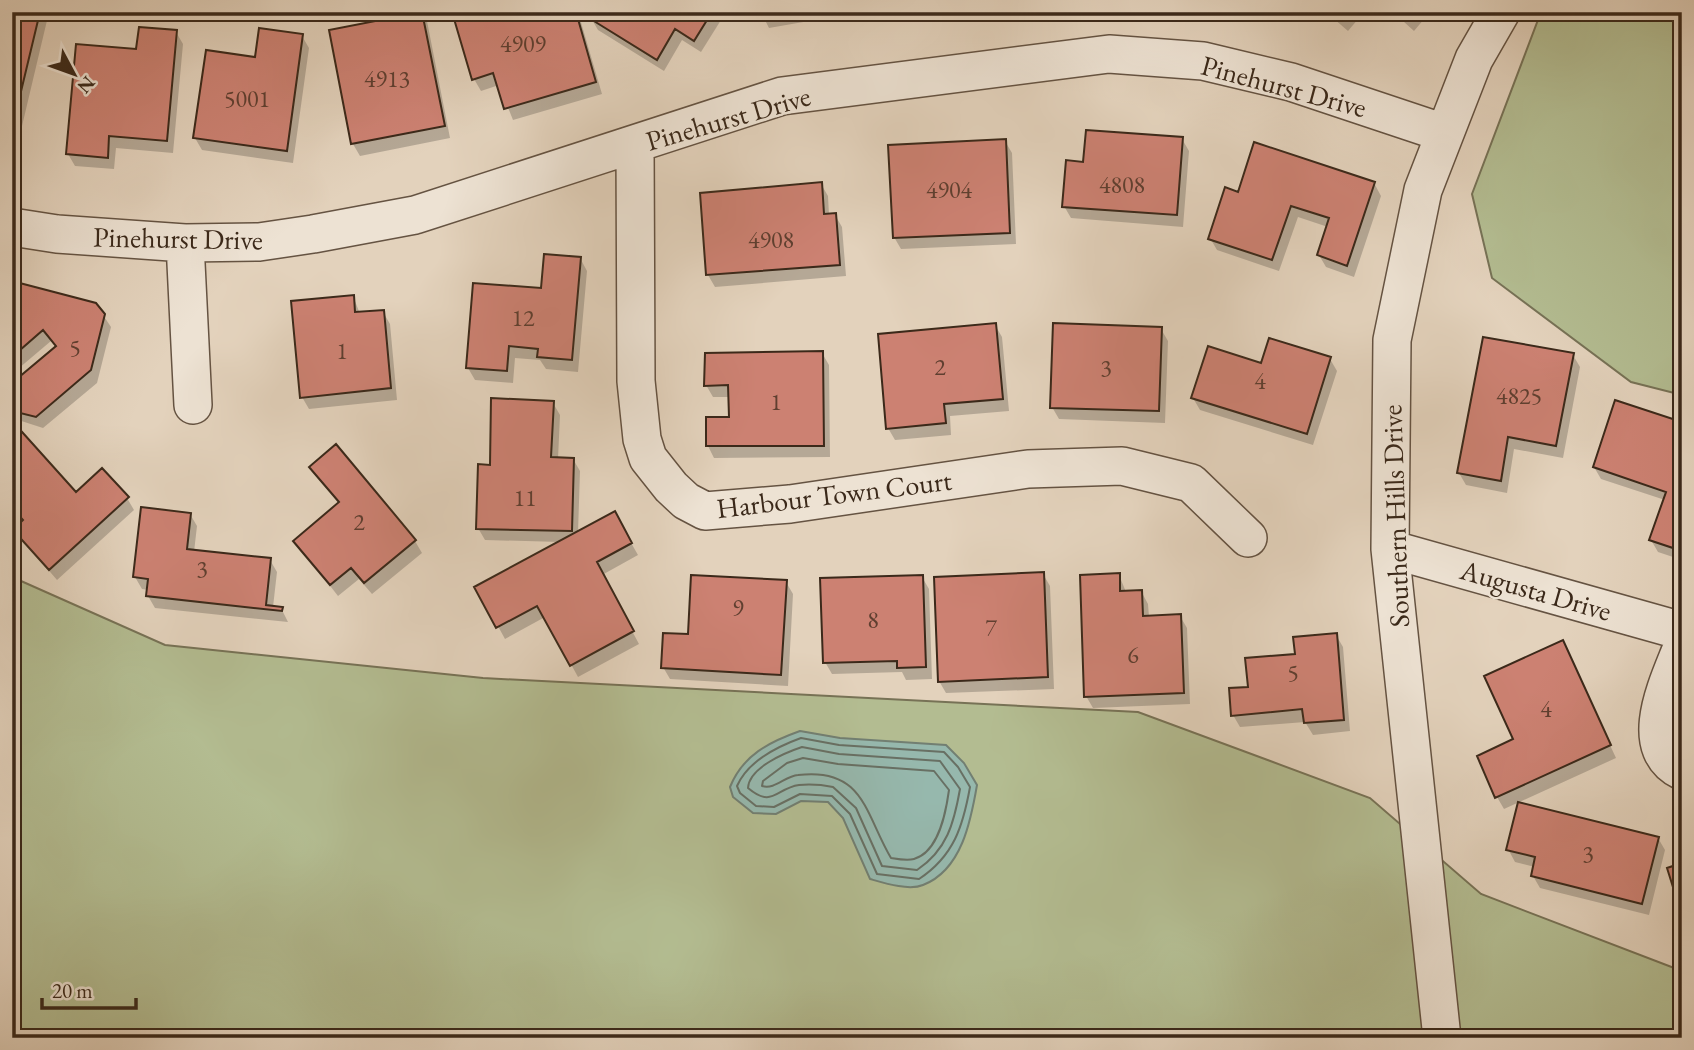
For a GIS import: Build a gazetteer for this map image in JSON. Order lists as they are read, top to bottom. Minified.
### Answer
{"streets":{"street":["Pinehurst Drive","Harbour Town Court","Southern Hills Drive","Augusta Drive"]},"crossings":[["Pinehurst Drive","Harbour Town Court"],["Pinehurst Drive","Southern Hills Drive"],["Southern Hills Drive","Augusta Drive"]],"house_numbers":["4909","4913","5001","4808","4904","4908","12","5","1","2","3","4","4825","1","11","2","3","9","8","7","6","5","4","3"],"scale_bar":"20 m","north":"bottom right"}
